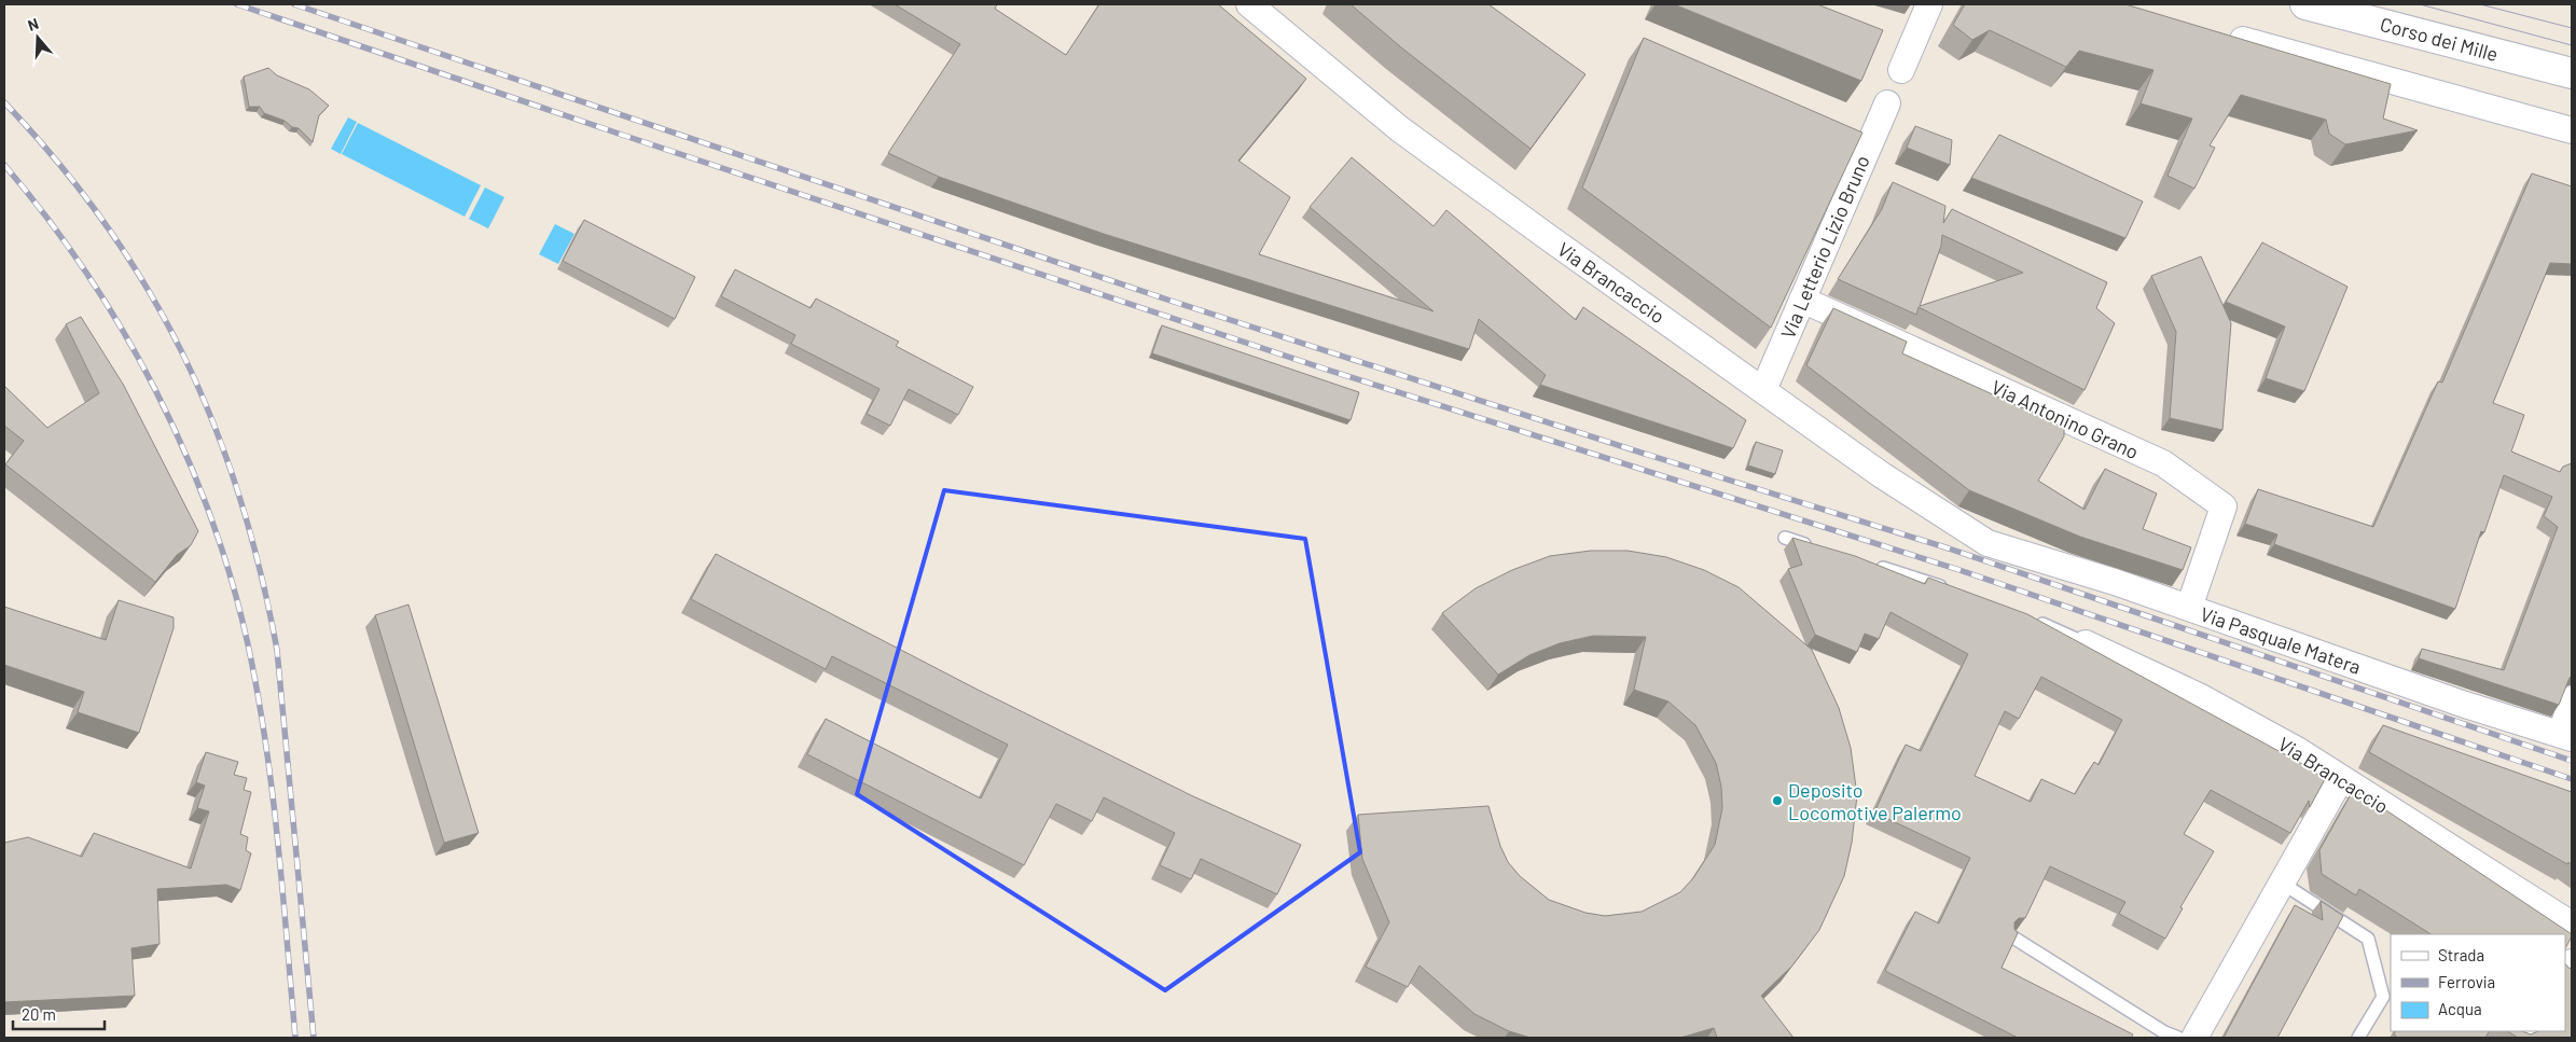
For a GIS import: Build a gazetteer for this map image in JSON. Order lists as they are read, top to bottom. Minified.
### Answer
{"streets":{"street":["Corso dei Mille","Via Letterio Lizio Bruno","Via Brancaccio","Via Antonino Grano","Via Pasquale Matera"]},"crossings":[["Via Letterio Lizio Bruno","Via Brancaccio"],["Via Letterio Lizio Bruno","Via Antonino Grano"],["Via Brancaccio","Via Pasquale Matera"],["Via Antonino Grano","Via Pasquale Matera"]],"places":["Deposito Locomotive Palermo"],"legend":["Strada","Ferrovia","Acqua"],"scale_bar":"20 m","north":"top"}
